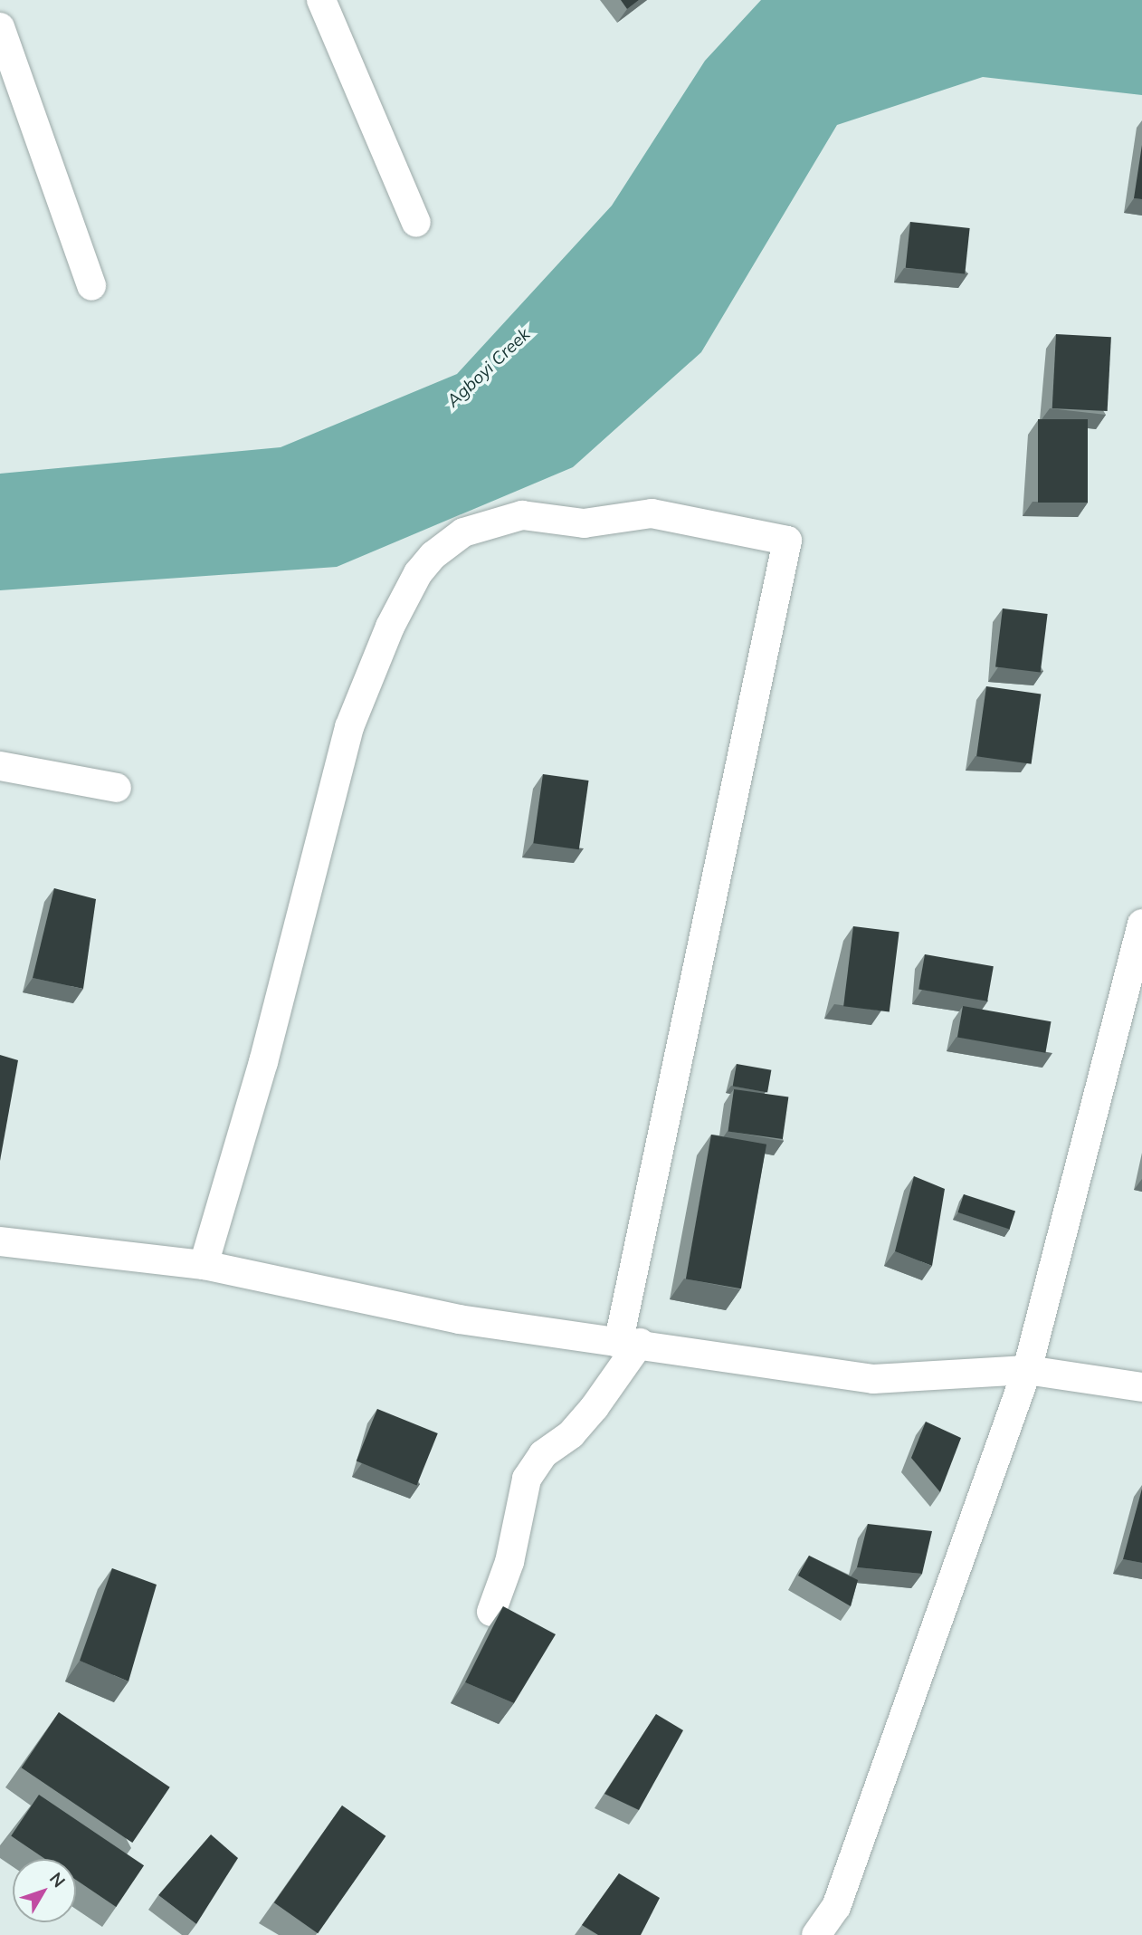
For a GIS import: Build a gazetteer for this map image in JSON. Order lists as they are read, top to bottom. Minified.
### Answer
{"water":["Agboyi Creek"],"north":"top right"}
